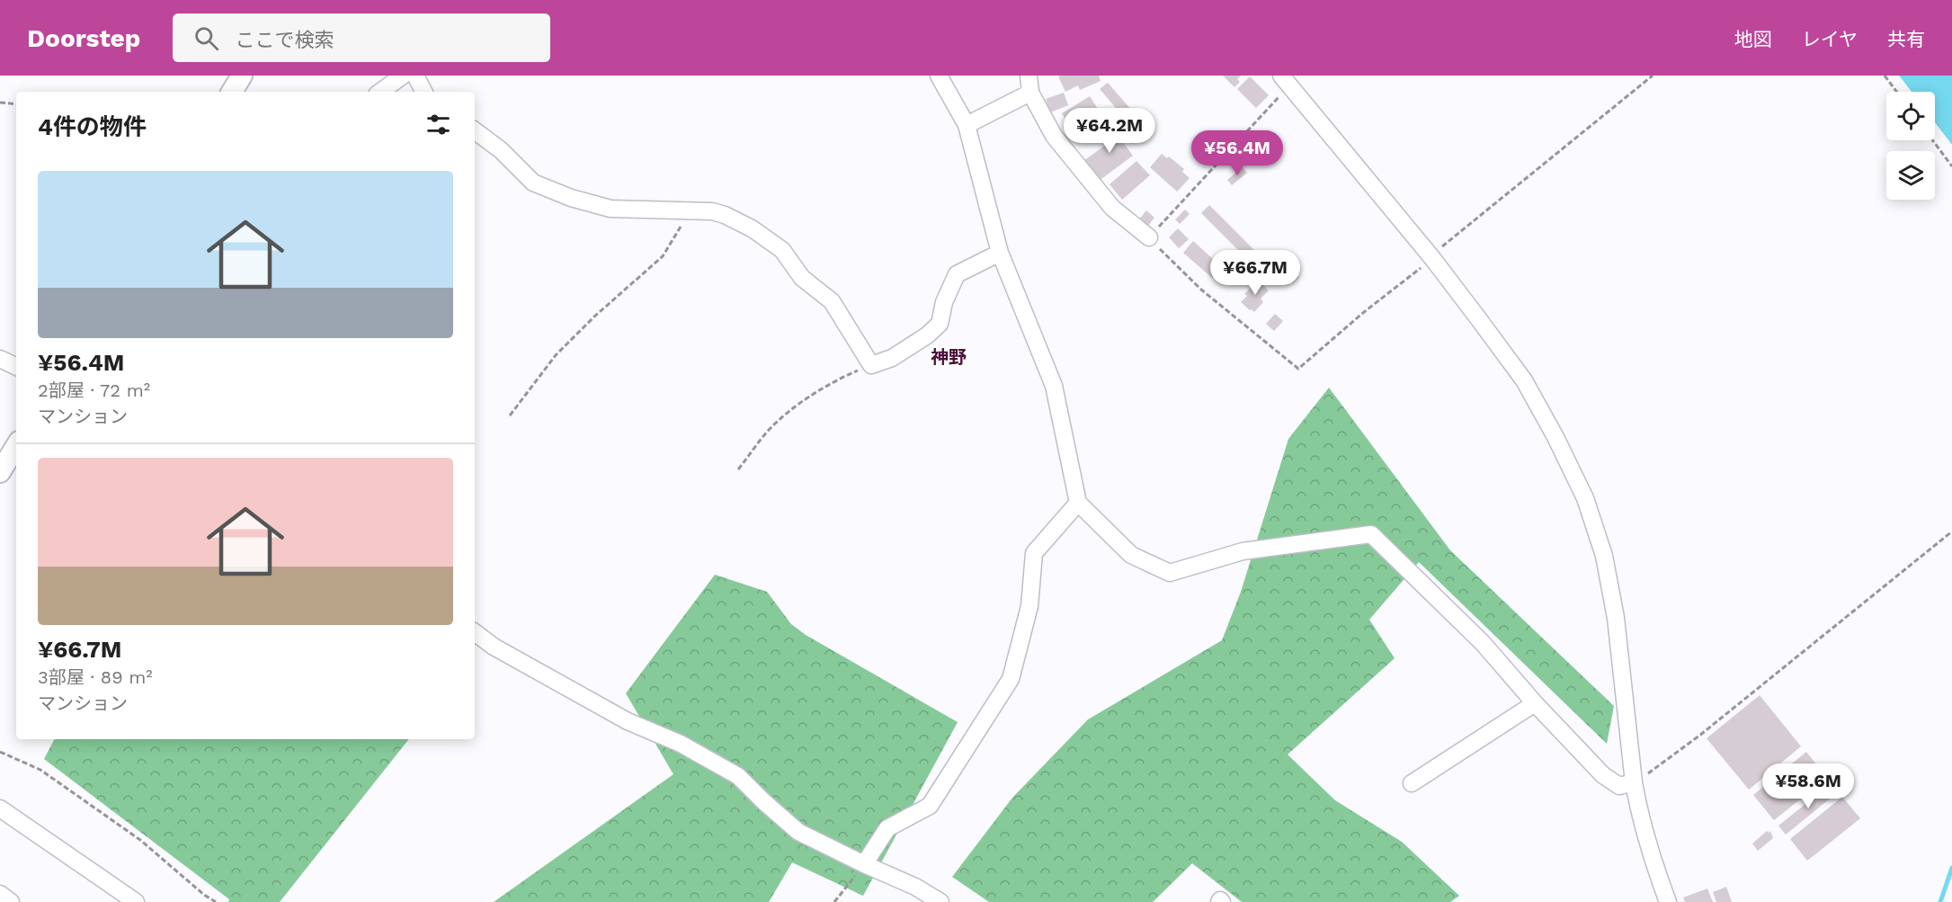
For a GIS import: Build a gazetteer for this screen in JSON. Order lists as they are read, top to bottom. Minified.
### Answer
{"districts":["神野"],"page":{"header":"Doorstep","search":"ここで検索","nav":["地図","レイヤ","共有"],"heading":"4件の物件","price":["¥64.2M","¥56.4M","¥66.7M","¥58.6M"],"list":[{"name":"¥56.4M","note":"2部屋 · 72 m² · マンション"},{"name":"¥66.7M","note":"3部屋 · 89 m² · マンション"}]}}
